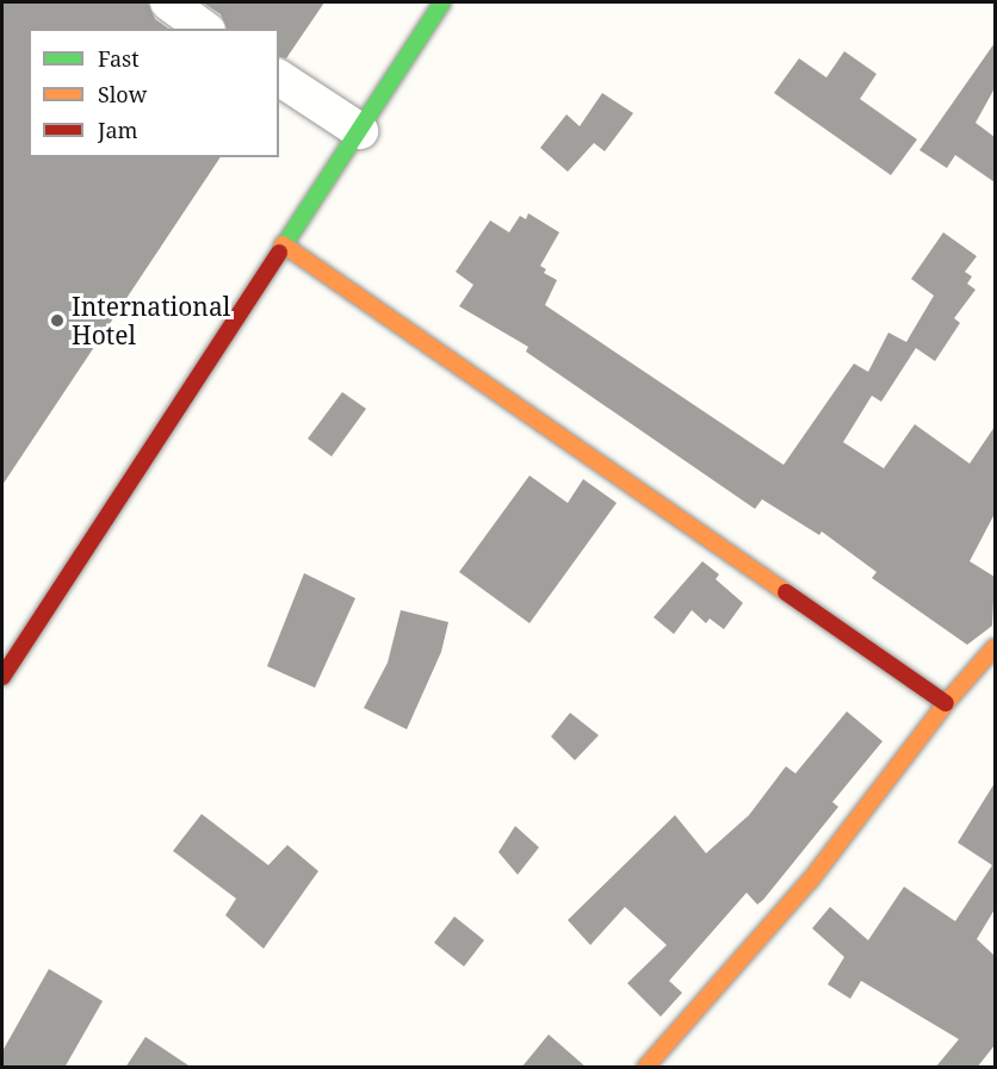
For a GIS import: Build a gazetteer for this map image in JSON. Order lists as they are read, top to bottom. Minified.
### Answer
{"places":["International Hotel"],"legend":["Fast","Slow","Jam"]}
